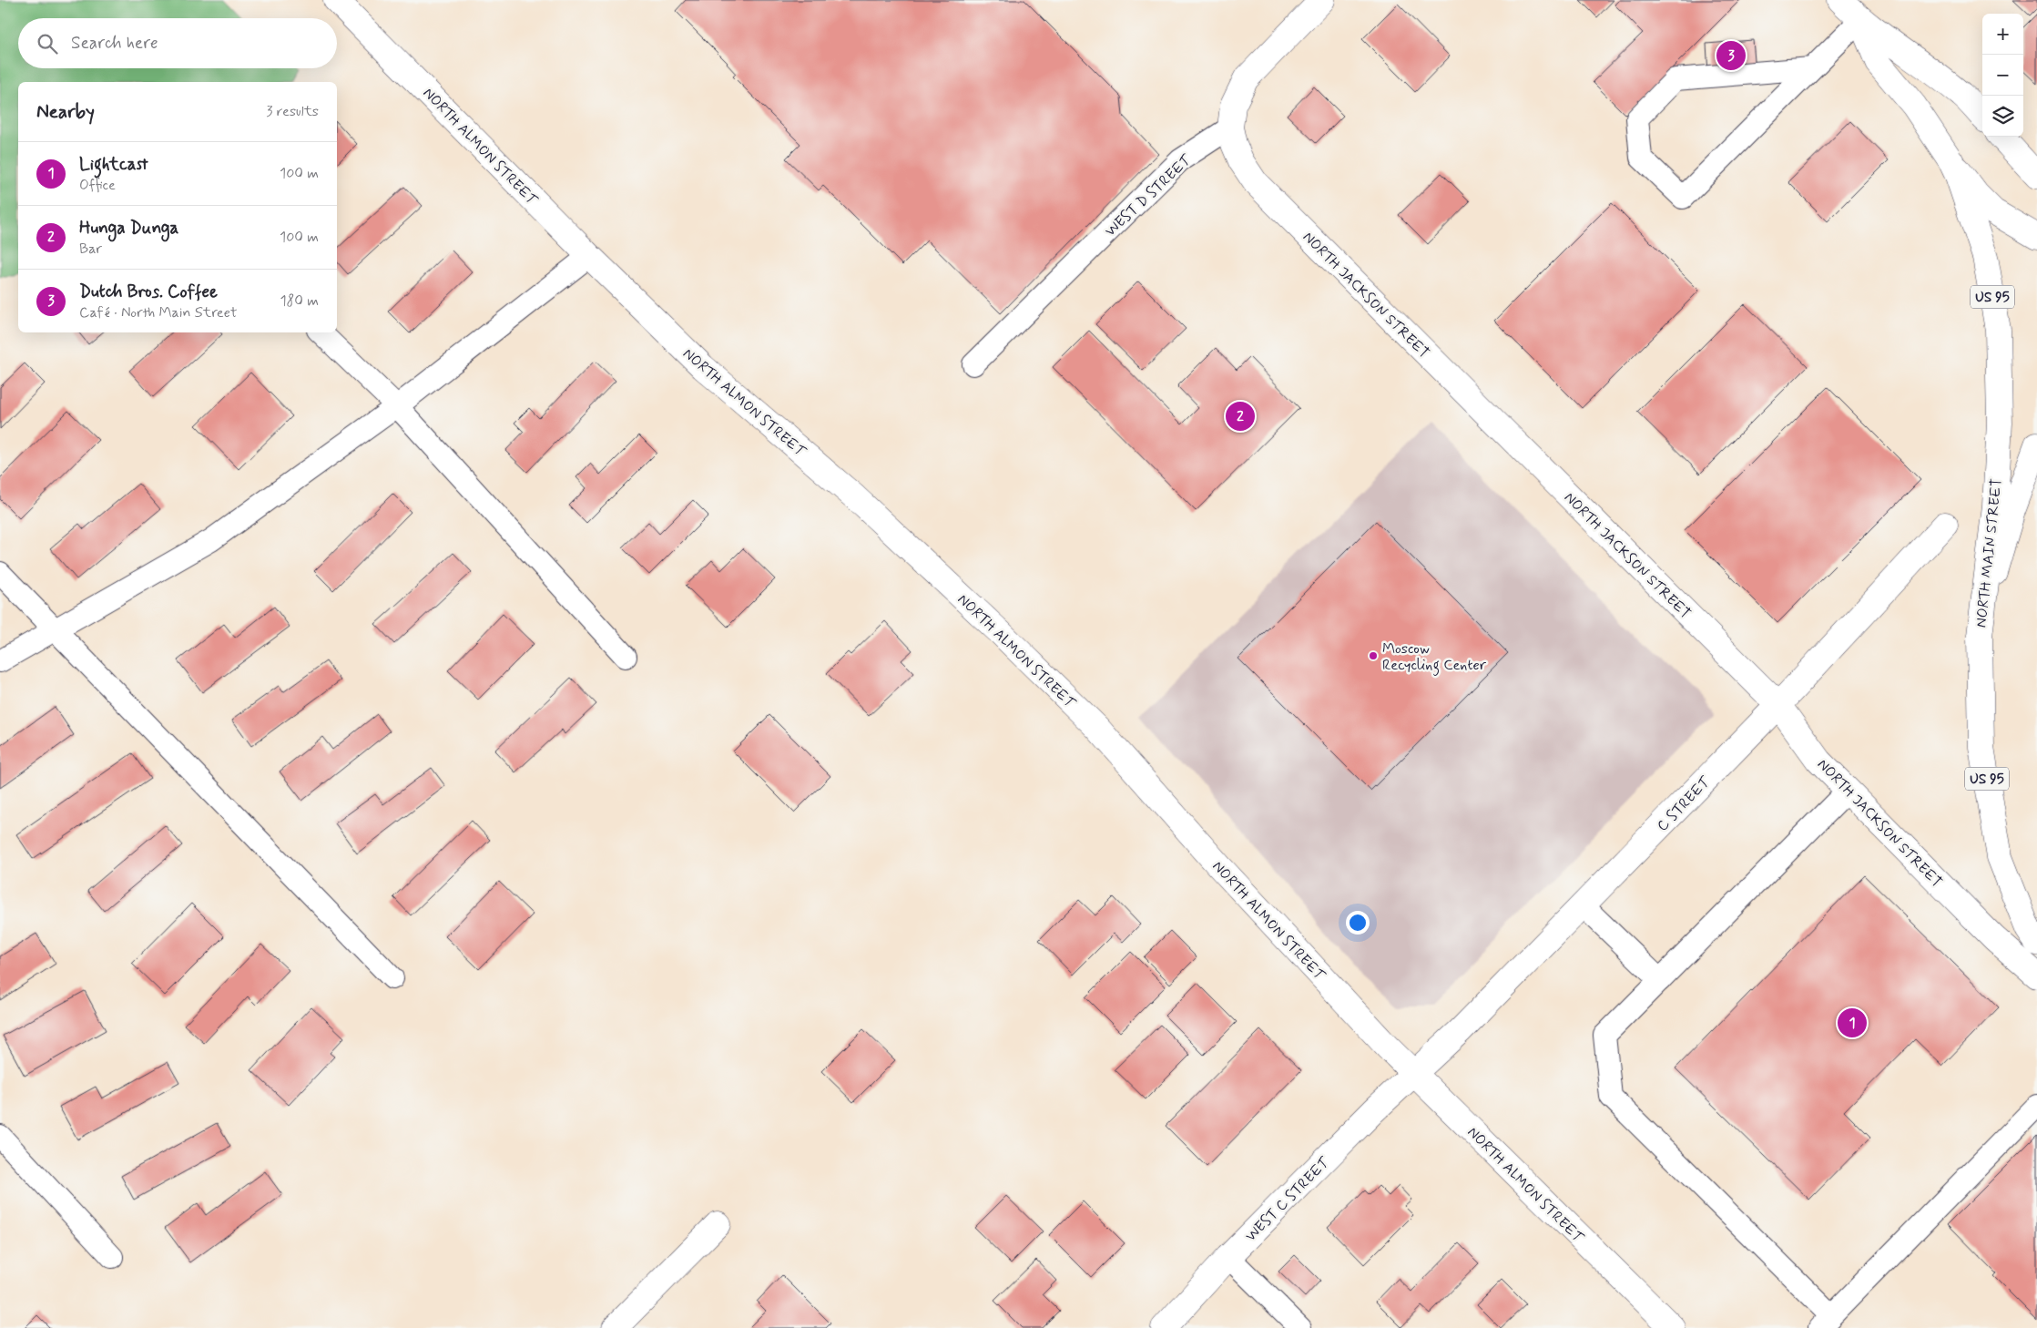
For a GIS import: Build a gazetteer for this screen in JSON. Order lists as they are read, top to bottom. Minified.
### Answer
{"streets":{"main road":["NORTH ALMON STREET","NORTH JACKSON STREET","US 95","NORTH MAIN STREET","C STREET","WEST C STREET"],"lane":["WEST D STREET"]},"crossings":[["NORTH ALMON STREET","C STREET"],["NORTH ALMON STREET","WEST C STREET"],["WEST D STREET","NORTH JACKSON STREET"],["NORTH JACKSON STREET","C STREET"],["C STREET","WEST C STREET"]],"places":["Moscow Recycling Center"],"page":{"map_buttons":["+","−"],"search":"Search here","pins":["3","2","1"],"heading":["Nearby","3 results"],"list":[{"mark":"1","name":"Lightcast","note":"Office","value":"100 m"},{"mark":"2","name":"Hunga Dunga","note":"Bar","value":"100 m"},{"mark":"3","name":"Dutch Bros. Coffee","note":"Café · North Main Street","value":"180 m"}]}}
